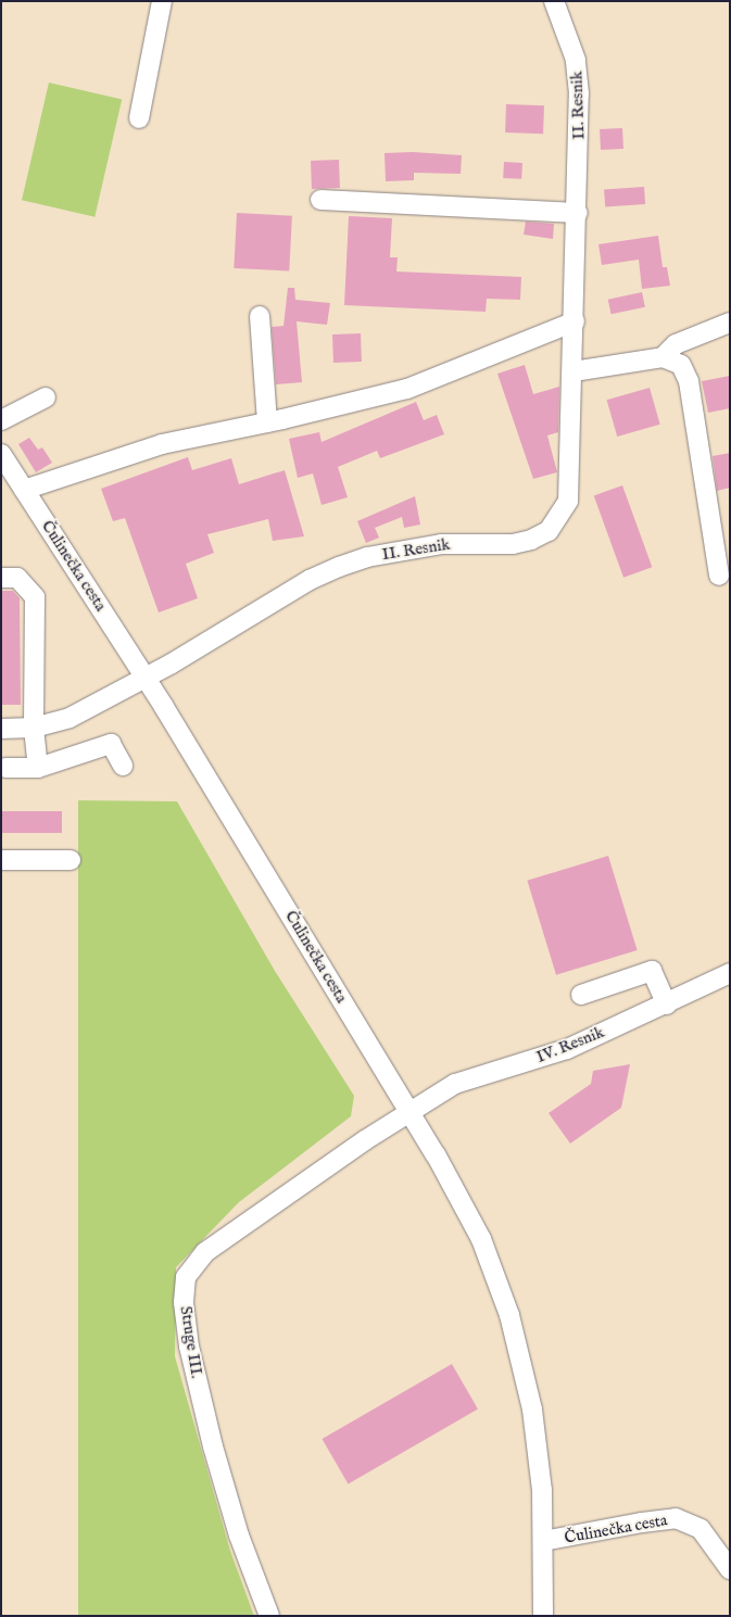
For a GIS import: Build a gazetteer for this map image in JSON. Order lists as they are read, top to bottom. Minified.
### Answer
{"streets":{"street":["II. Resnik","Čulinečka cesta","IV. Resnik","Struge III."]},"crossings":[["II. Resnik","Čulinečka cesta"],["Čulinečka cesta","IV. Resnik"],["Čulinečka cesta","Struge III."],["IV. Resnik","Struge III."]]}
